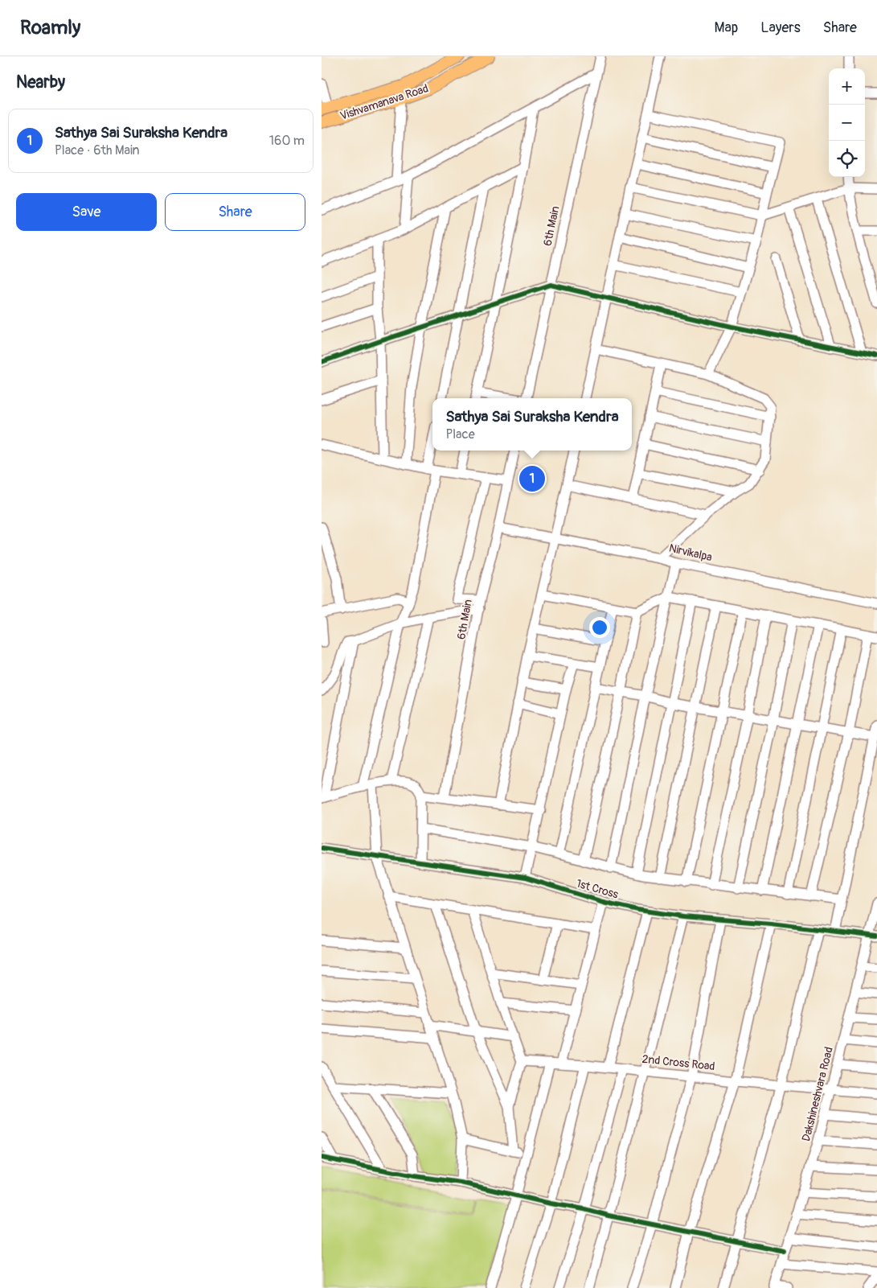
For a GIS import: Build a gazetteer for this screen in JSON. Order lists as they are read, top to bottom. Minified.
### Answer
{"streets":{"main road":["Vishvamanava Road"],"street":["6th Main","Nirvikalpa","1st Cross","2nd Cross Road","Dakshineshvara Road"]},"crossings":[["6th Main","Nirvikalpa"],["1st Cross","Dakshineshvara Road"],["2nd Cross Road","Dakshineshvara Road"]],"page":{"header":"Roamly","nav":["Map","Layers","Share"],"heading":"Nearby","map_buttons":["+","−"],"list":[{"mark":"1","name":"Sathya Sai Suraksha Kendra","note":"Place · 6th Main","value":"160 m"}],"buttons":["Save","Share"],"popup":["Sathya Sai Suraksha Kendra","Place"],"pins":"1"}}
